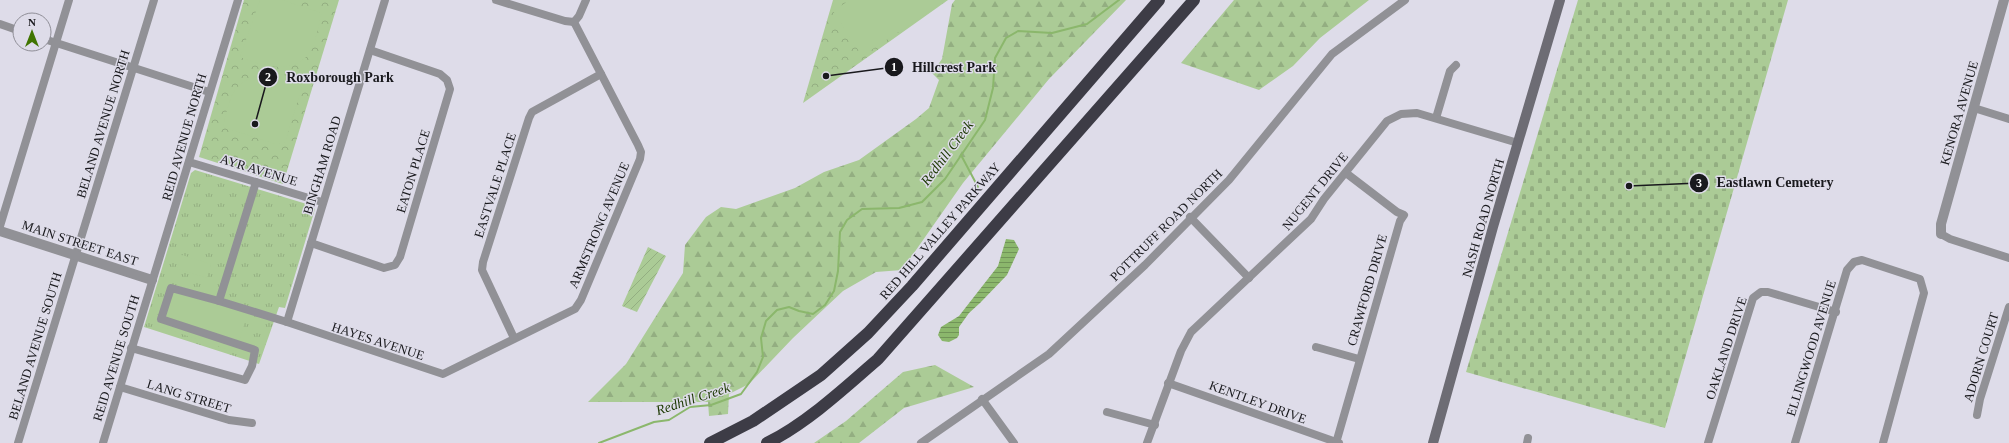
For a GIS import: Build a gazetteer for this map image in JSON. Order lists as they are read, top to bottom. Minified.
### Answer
{"streets":{"highway":["RED HILL VALLEY PARKWAY"],"main road":["NASH ROAD NORTH"],"street":["KENORA AVENUE","BELAND AVENUE NORTH","REID AVENUE NORTH","BINGHAM ROAD","AYR AVENUE","EATON PLACE","EASTVALE PLACE","NUGENT DRIVE","ARMSTRONG AVENUE","POTTRUFF ROAD NORTH","MAIN STREET EAST","CRAWFORD DRIVE","HAYES AVENUE","BELAND AVENUE SOUTH","OAKLAND DRIVE","ELLINGWOOD AVENUE","ADORN COURT","REID AVENUE SOUTH","LANG STREET","KENTLEY DRIVE"]},"crossings":[["BELAND AVENUE NORTH","MAIN STREET EAST"],["BELAND AVENUE NORTH","BELAND AVENUE SOUTH"],["REID AVENUE NORTH","AYR AVENUE"],["REID AVENUE NORTH","MAIN STREET EAST"],["REID AVENUE NORTH","REID AVENUE SOUTH"],["BINGHAM ROAD","AYR AVENUE"],["BINGHAM ROAD","EATON PLACE"],["BINGHAM ROAD","HAYES AVENUE"],["EASTVALE PLACE","ARMSTRONG AVENUE"],["NUGENT DRIVE","NASH ROAD NORTH"],["NUGENT DRIVE","CRAWFORD DRIVE"],["NUGENT DRIVE","KENTLEY DRIVE"],["ARMSTRONG AVENUE","HAYES AVENUE"],["MAIN STREET EAST","BELAND AVENUE SOUTH"],["MAIN STREET EAST","REID AVENUE SOUTH"],["CRAWFORD DRIVE","KENTLEY DRIVE"],["OAKLAND DRIVE","ELLINGWOOD AVENUE"],["REID AVENUE SOUTH","LANG STREET"]],"water":["Redhill Creek"],"places":["Hillcrest Park","Roxborough Park","Eastlawn Cemetery"],"north":"top"}
